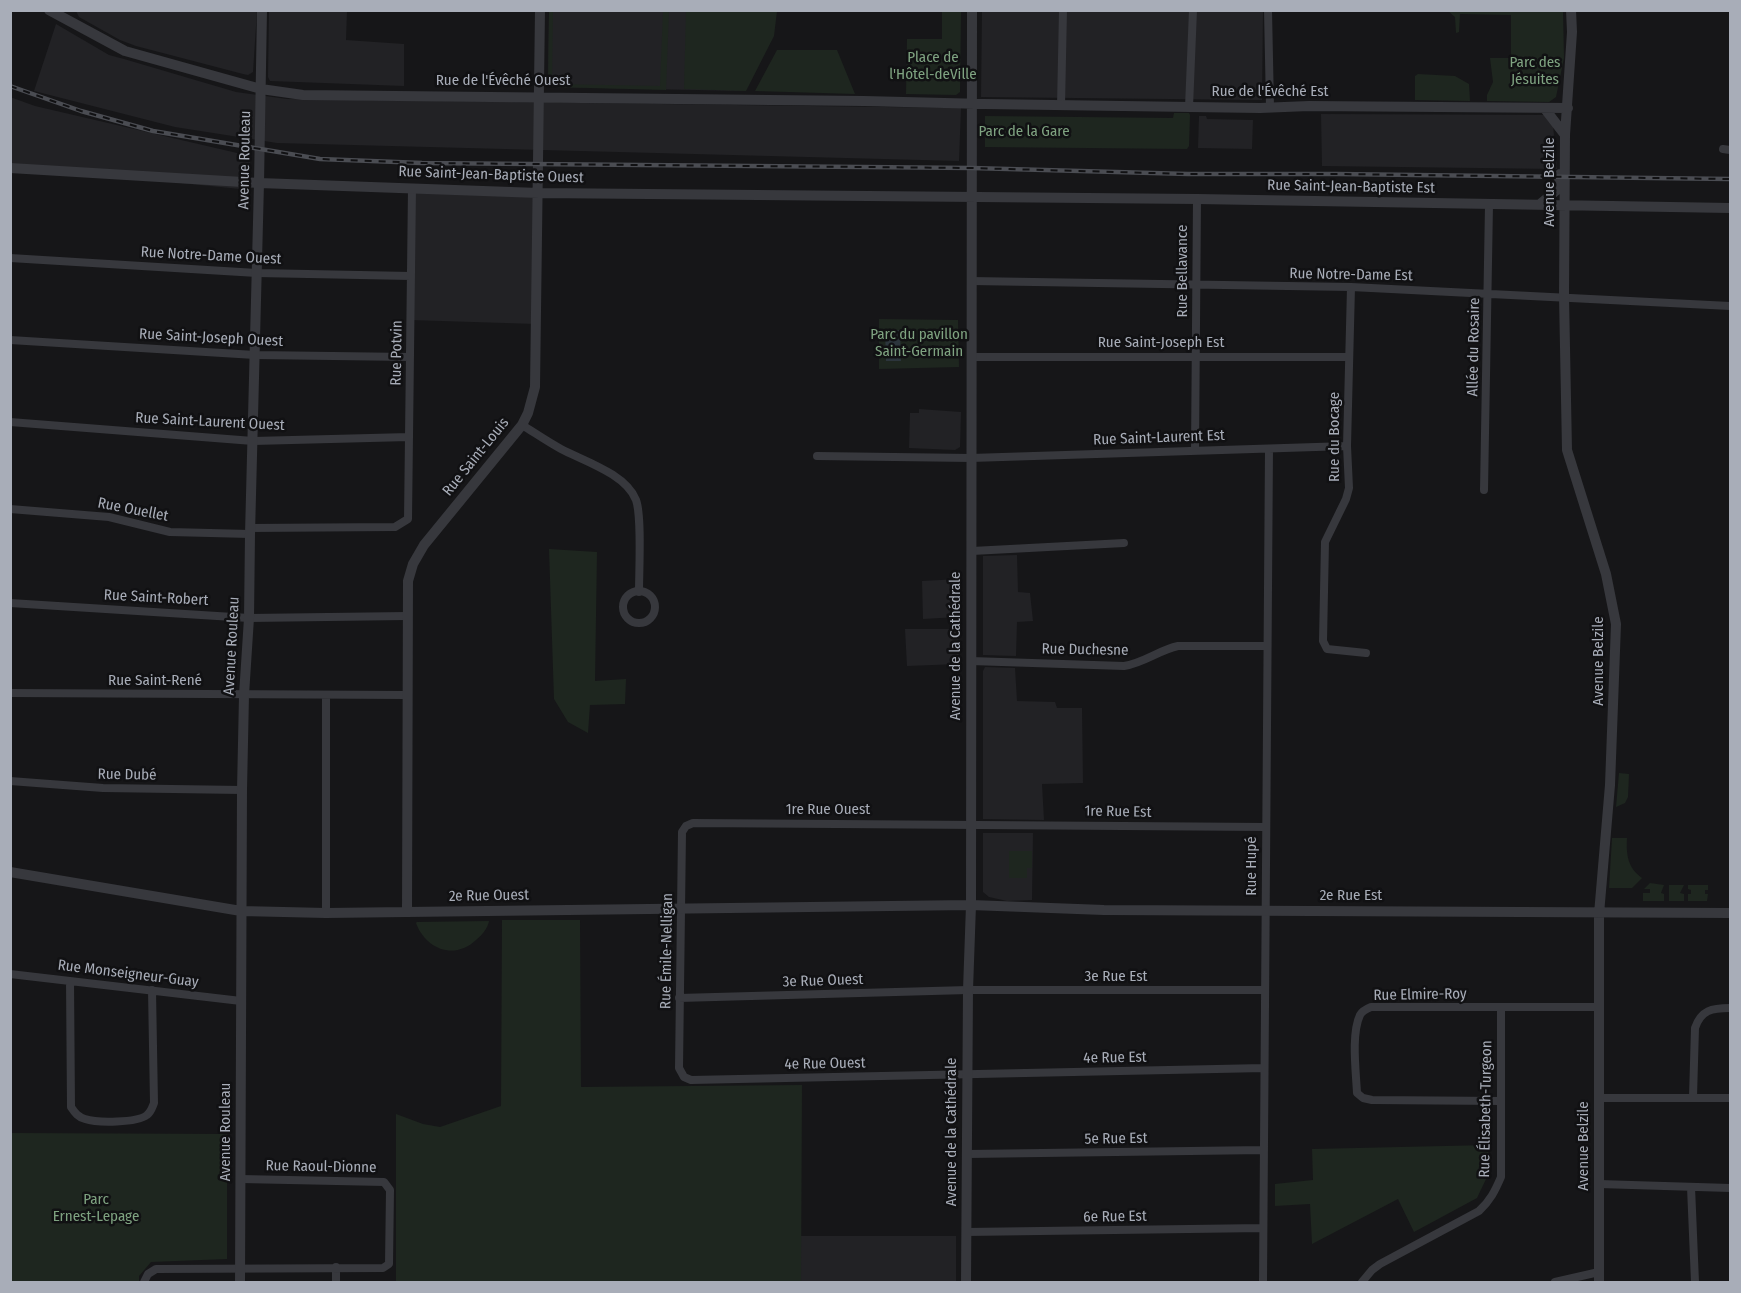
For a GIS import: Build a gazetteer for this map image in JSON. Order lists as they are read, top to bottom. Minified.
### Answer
{"streets":{"street":["Rue de l'Évêché Ouest","Rue de l'Évêché Est","Avenue Rouleau","Rue Saint-Jean-Baptiste Ouest","Avenue Belzile","Rue Saint-Jean-Baptiste Est","Rue Notre-Dame Ouest","Rue Bellavance","Rue Notre-Dame Est","Rue Saint-Joseph Ouest","Rue Saint-Joseph Est","Allée du Rosaire","Rue Potvin","Rue Saint-Laurent Ouest","Rue du Bocage","Rue Saint-Laurent Est","Rue Saint-Louis","Rue Ouellet","Rue Saint-Robert","Avenue de la Cathédrale","Rue Duchesne","Rue Saint-René","Rue Dubé","1re Rue Ouest","1re Rue Est","Rue Hupé","2e Rue Ouest","2e Rue Est","Rue Émile-Nelligan","Rue Monseigneur-Guay","3e Rue Est","3e Rue Ouest","Rue Elmire-Roy","4e Rue Est","4e Rue Ouest","Rue Élisabeth-Turgeon","5e Rue Est","Rue Raoul-Dionne","6e Rue Est"]},"crossings":[["Rue de l'Évêché Ouest","Rue de l'Évêché Est"],["Rue de l'Évêché Ouest","Avenue Rouleau"],["Rue de l'Évêché Ouest","Rue Saint-Louis"],["Rue de l'Évêché Ouest","Avenue de la Cathédrale"],["Rue de l'Évêché Est","Avenue Belzile"],["Rue de l'Évêché Est","Avenue de la Cathédrale"],["Avenue Rouleau","Rue Saint-Jean-Baptiste Ouest"],["Avenue Rouleau","Rue Notre-Dame Ouest"],["Avenue Rouleau","Rue Saint-Joseph Ouest"],["Avenue Rouleau","Rue Saint-Laurent Ouest"],["Avenue Rouleau","Rue Ouellet"],["Avenue Rouleau","Rue Saint-Robert"],["Avenue Rouleau","Rue Saint-René"],["Avenue Rouleau","Rue Dubé"],["Avenue Rouleau","2e Rue Ouest"],["Avenue Rouleau","Rue Monseigneur-Guay"],["Avenue Rouleau","Rue Raoul-Dionne"],["Rue Saint-Jean-Baptiste Ouest","Rue Saint-Jean-Baptiste Est"],["Rue Saint-Jean-Baptiste Ouest","Rue Potvin"],["Rue Saint-Jean-Baptiste Ouest","Rue Saint-Louis"],["Rue Saint-Jean-Baptiste Ouest","Avenue de la Cathédrale"],["Avenue Belzile","Rue Saint-Jean-Baptiste Est"],["Avenue Belzile","Rue Notre-Dame Est"],["Avenue Belzile","2e Rue Est"],["Avenue Belzile","Rue Elmire-Roy"],["Rue Saint-Jean-Baptiste Est","Rue Bellavance"],["Rue Saint-Jean-Baptiste Est","Allée du Rosaire"],["Rue Saint-Jean-Baptiste Est","Avenue de la Cathédrale"],["Rue Notre-Dame Ouest","Rue Potvin"],["Rue Bellavance","Rue Notre-Dame Est"],["Rue Bellavance","Rue Saint-Joseph Est"],["Rue Bellavance","Rue Saint-Laurent Est"],["Rue Notre-Dame Est","Allée du Rosaire"],["Rue Notre-Dame Est","Rue du Bocage"],["Rue Notre-Dame Est","Avenue de la Cathédrale"],["Rue Saint-Joseph Ouest","Rue Potvin"],["Rue Saint-Joseph Est","Rue du Bocage"],["Rue Saint-Joseph Est","Avenue de la Cathédrale"],["Rue Potvin","Rue Saint-Laurent Ouest"],["Rue Potvin","Rue Ouellet"],["Rue du Bocage","Rue Saint-Laurent Est"],["Rue Saint-Laurent Est","Avenue de la Cathédrale"],["Rue Saint-Laurent Est","Rue Hupé"],["Rue Saint-Louis","Rue Saint-Robert"],["Rue Saint-Louis","Rue Saint-René"],["Rue Saint-Louis","2e Rue Ouest"],["Avenue de la Cathédrale","Rue Duchesne"],["Avenue de la Cathédrale","1re Rue Ouest"],["Avenue de la Cathédrale","1re Rue Est"],["Avenue de la Cathédrale","2e Rue Ouest"],["Avenue de la Cathédrale","2e Rue Est"],["Avenue de la Cathédrale","3e Rue Est"],["Avenue de la Cathédrale","3e Rue Ouest"],["Avenue de la Cathédrale","4e Rue Est"],["Avenue de la Cathédrale","4e Rue Ouest"],["Avenue de la Cathédrale","5e Rue Est"],["Avenue de la Cathédrale","6e Rue Est"],["Rue Duchesne","Rue Hupé"],["1re Rue Ouest","1re Rue Est"],["1re Rue Ouest","Rue Émile-Nelligan"],["1re Rue Est","Rue Hupé"],["Rue Hupé","2e Rue Est"],["Rue Hupé","3e Rue Est"],["Rue Hupé","4e Rue Est"],["Rue Hupé","5e Rue Est"],["Rue Hupé","6e Rue Est"],["2e Rue Ouest","2e Rue Est"],["2e Rue Ouest","Rue Émile-Nelligan"],["Rue Émile-Nelligan","3e Rue Ouest"],["Rue Émile-Nelligan","4e Rue Ouest"],["3e Rue Est","3e Rue Ouest"],["Rue Elmire-Roy","Rue Élisabeth-Turgeon"],["4e Rue Est","4e Rue Ouest"]],"parks":["Place de l'Hôtel-deVille","Parc des Jésuites","Parc de la Gare","Parc du pavillon Saint-Germain","Parc Ernest-Lepage"]}
